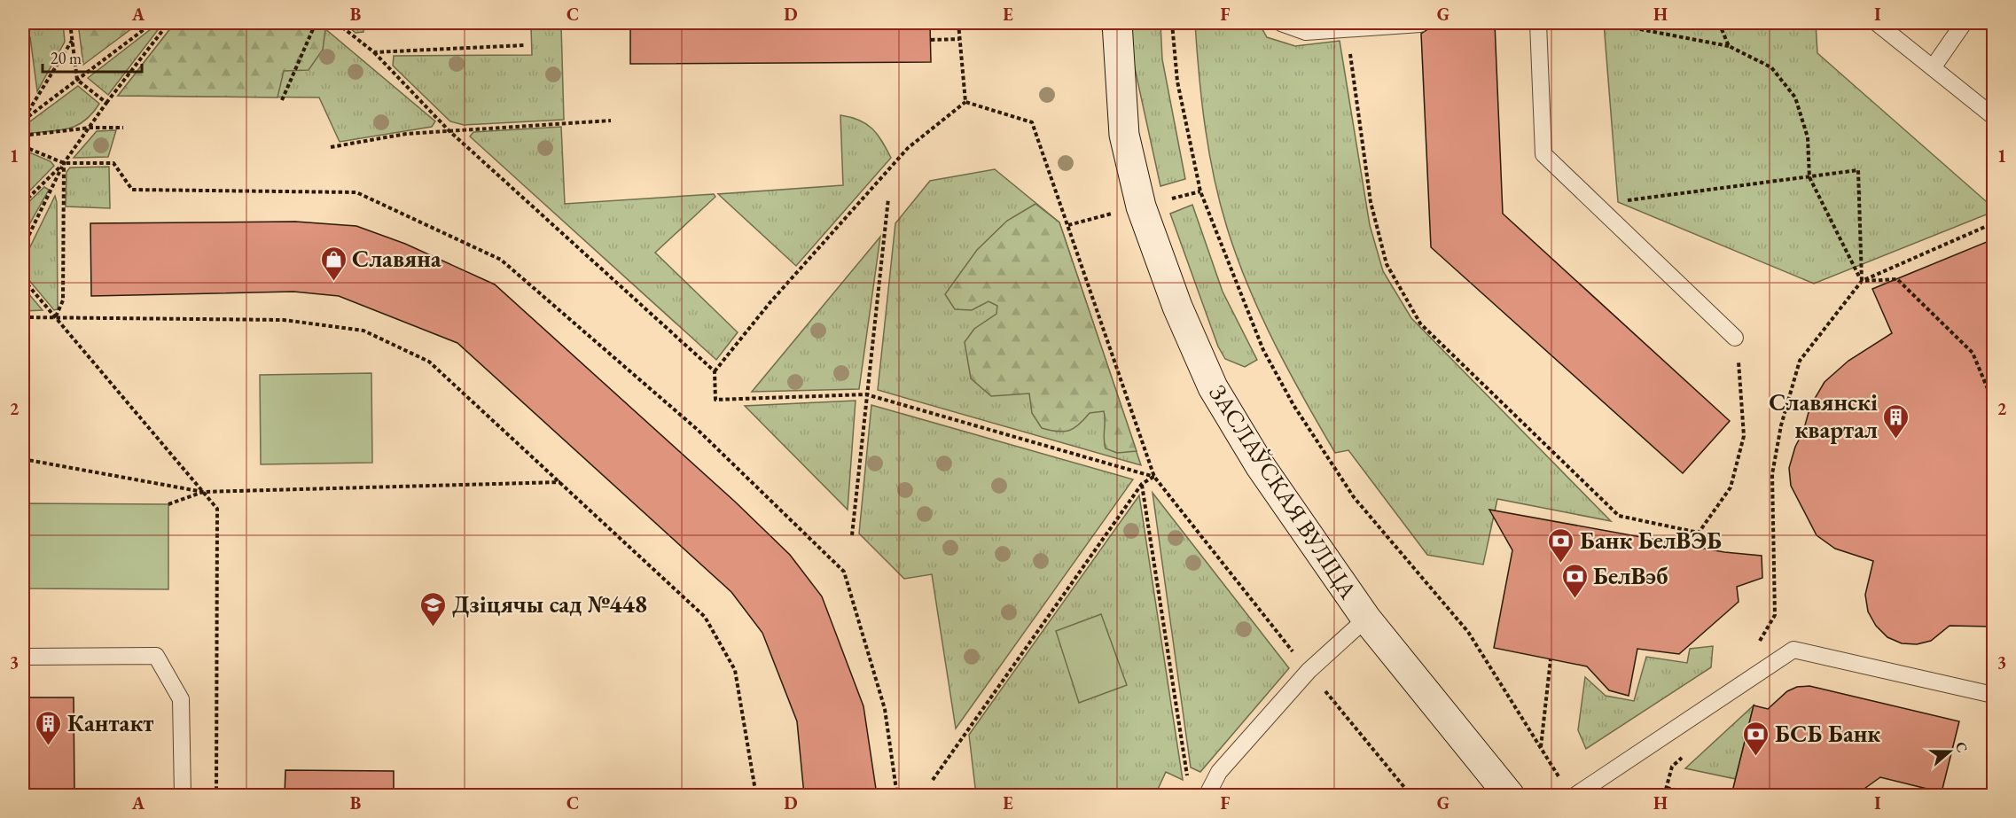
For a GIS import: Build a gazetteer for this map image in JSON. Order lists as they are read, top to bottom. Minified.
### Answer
{"streets":{"main road":["ЗАСЛАЎСКАЯ ВУЛІЦА"]},"places":{"shop":["Славяна"],"building":["Славянскі квартал","Кантакт"],"bank":["Банк БелВЭБ","БелВэб","БСБ Банк"],"school or university":["Дзіцячы сад №448"]},"scale_bar":"20 m","north":"right","grid":{"columns":["A","B","C","D","E","F","G","H","I"],"rows":["1","2","3"]}}
